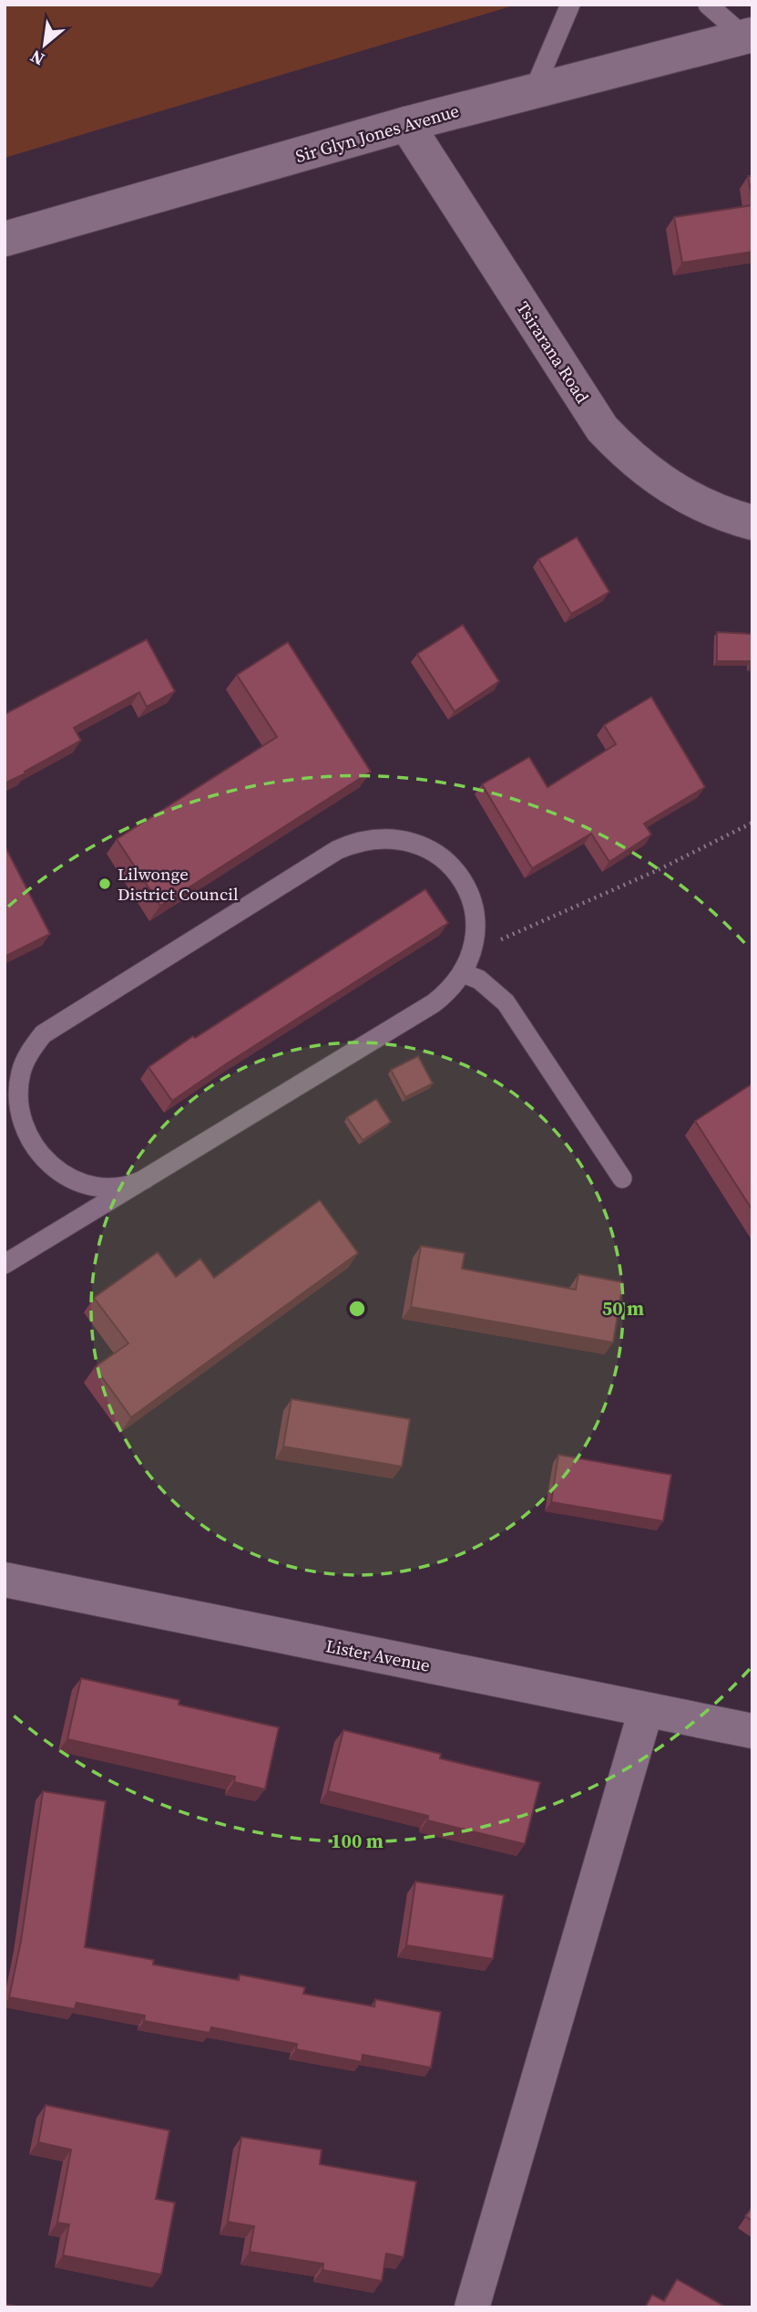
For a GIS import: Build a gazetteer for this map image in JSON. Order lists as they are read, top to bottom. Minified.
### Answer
{"streets":{"street":["Sir Glyn Jones Avenue","Tsirarana Road","Lister Avenue"]},"crossings":[["Sir Glyn Jones Avenue","Tsirarana Road"]],"places":["Lilwonge District Council"],"north":"bottom left","rings":["50 m","100 m"]}
